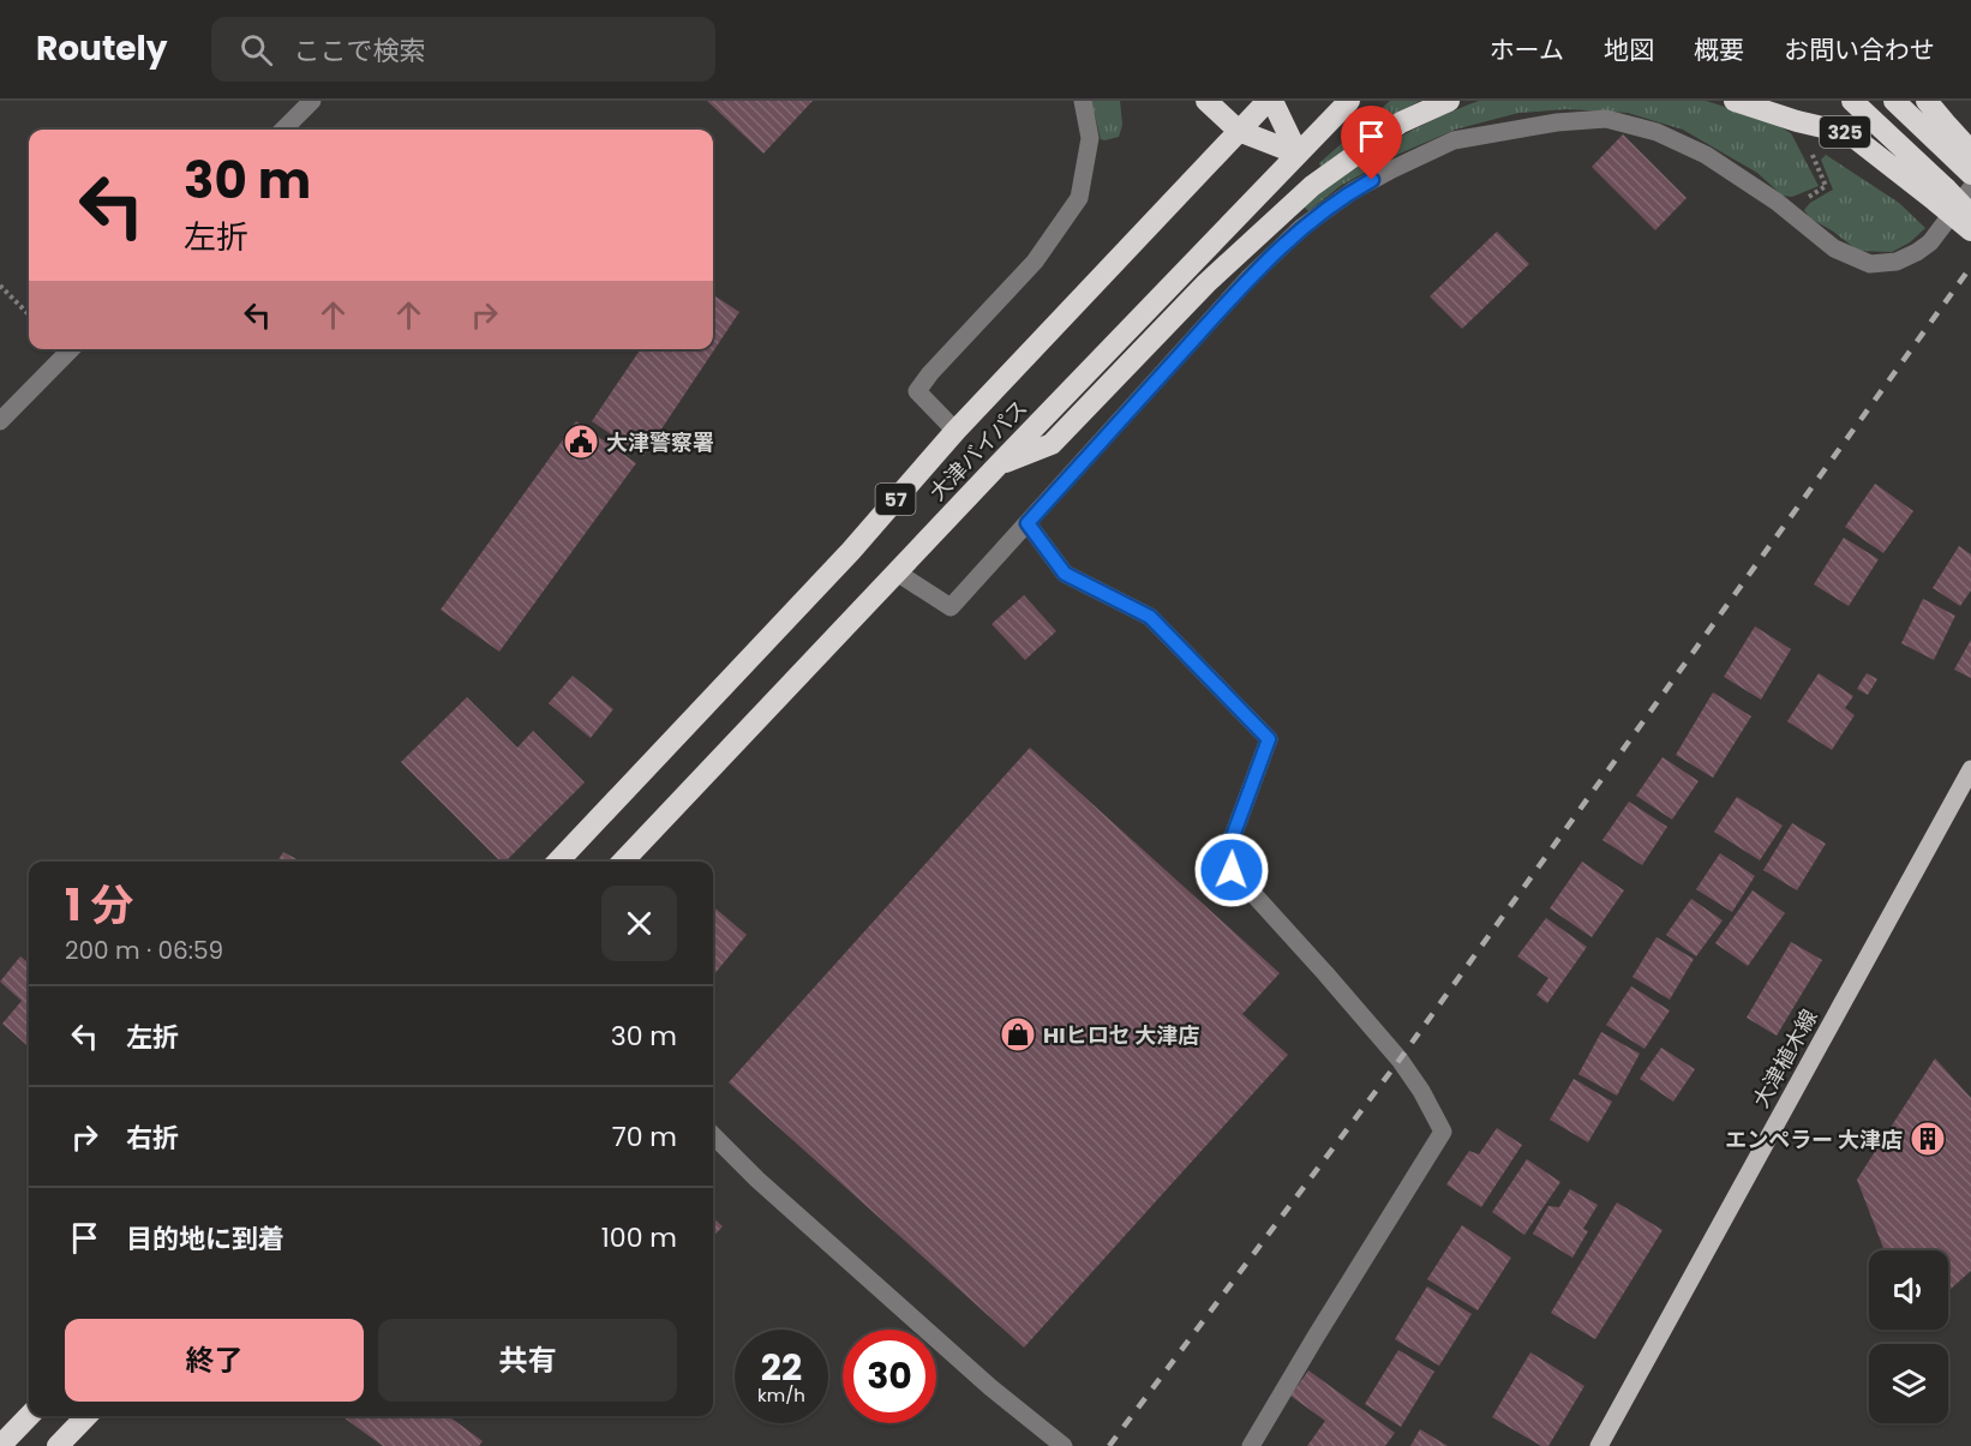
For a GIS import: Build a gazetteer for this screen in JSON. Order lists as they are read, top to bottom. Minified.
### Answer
{"streets":{"highway":["325","大津バイパス","57"],"main road":["大津植木線"]},"crossings":[["大津バイパス","57"]],"places":{"public building":["大津警察署"],"shop":["HIヒロセ 大津店"],"building":["エンペラー 大津店"]},"page":{"header":"Routely","search":"ここで検索","nav":["ホーム","地図","概要","お問い合わせ"],"turn":["30 m","左折"],"heading":["1 分","200 m · 06:59"],"list":[{"name":"左折","value":"30 m"},{"name":"右折","value":"70 m"},{"name":"目的地に到着","value":"100 m"}],"buttons":["終了","共有"],"speed":"22 km/h","limit":"30"}}
